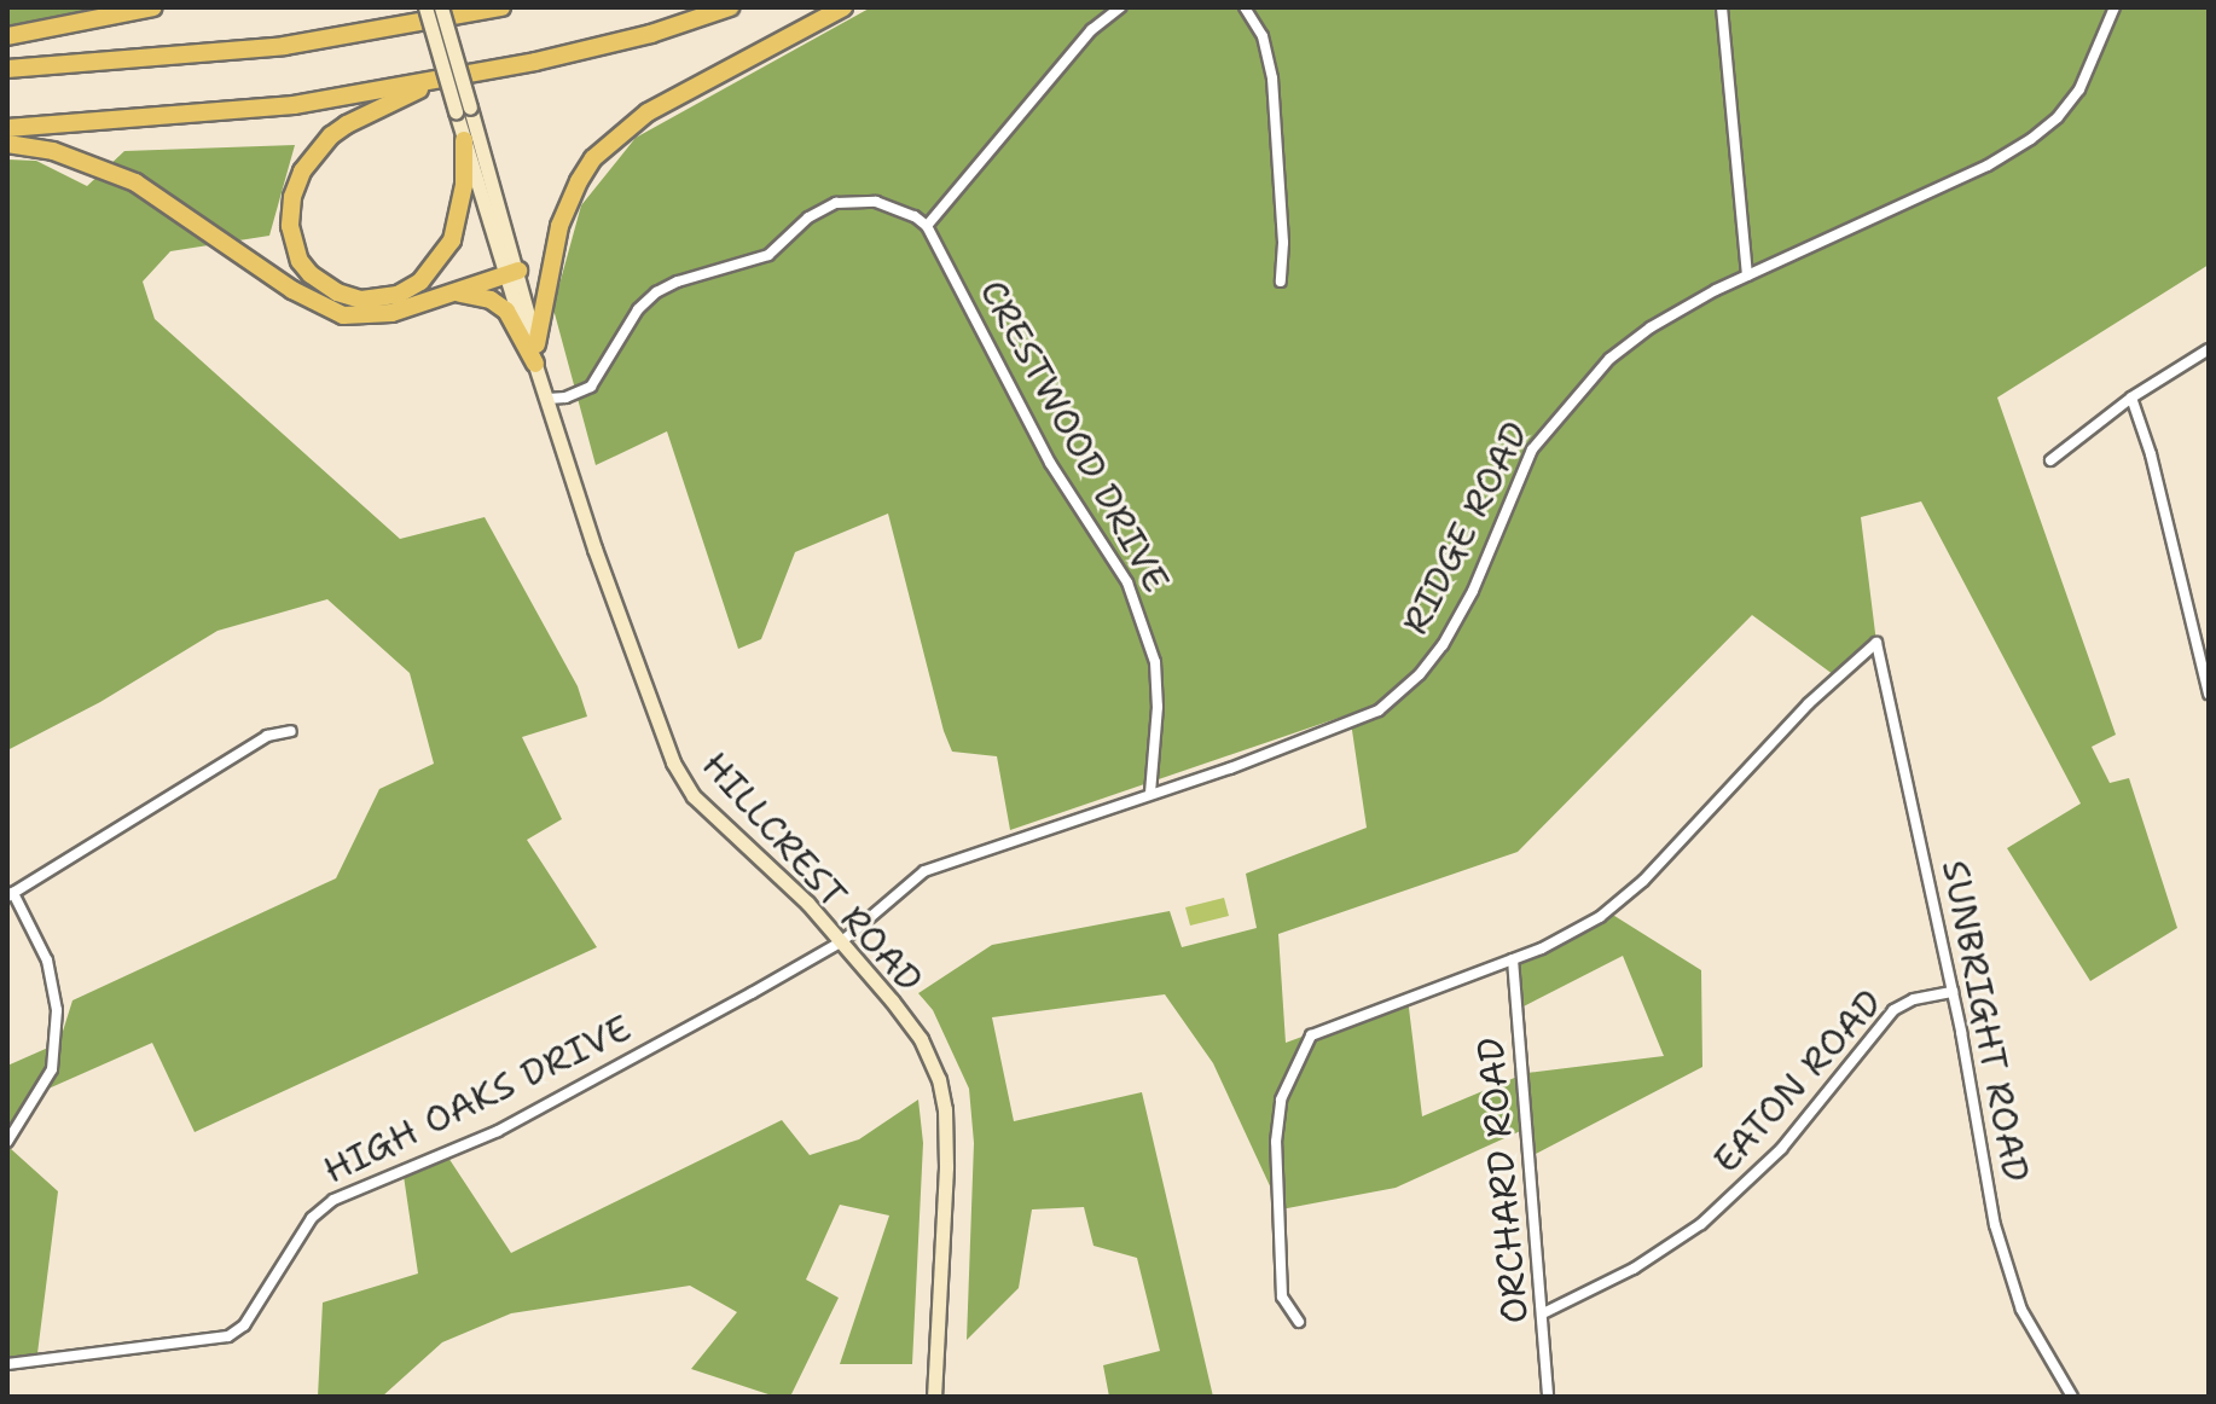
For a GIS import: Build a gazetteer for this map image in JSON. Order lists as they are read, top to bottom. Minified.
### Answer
{"streets":{"main road":["HILLCREST ROAD"],"street":["CRESTWOOD DRIVE","RIDGE ROAD","SUNBRIGHT ROAD","EATON ROAD","HIGH OAKS DRIVE","ORCHARD ROAD"]},"crossings":[["CRESTWOOD DRIVE","RIDGE ROAD"],["RIDGE ROAD","HILLCREST ROAD"],["RIDGE ROAD","HIGH OAKS DRIVE"],["HILLCREST ROAD","HIGH OAKS DRIVE"],["SUNBRIGHT ROAD","EATON ROAD"],["SUNBRIGHT ROAD","ORCHARD ROAD"],["EATON ROAD","ORCHARD ROAD"]]}
